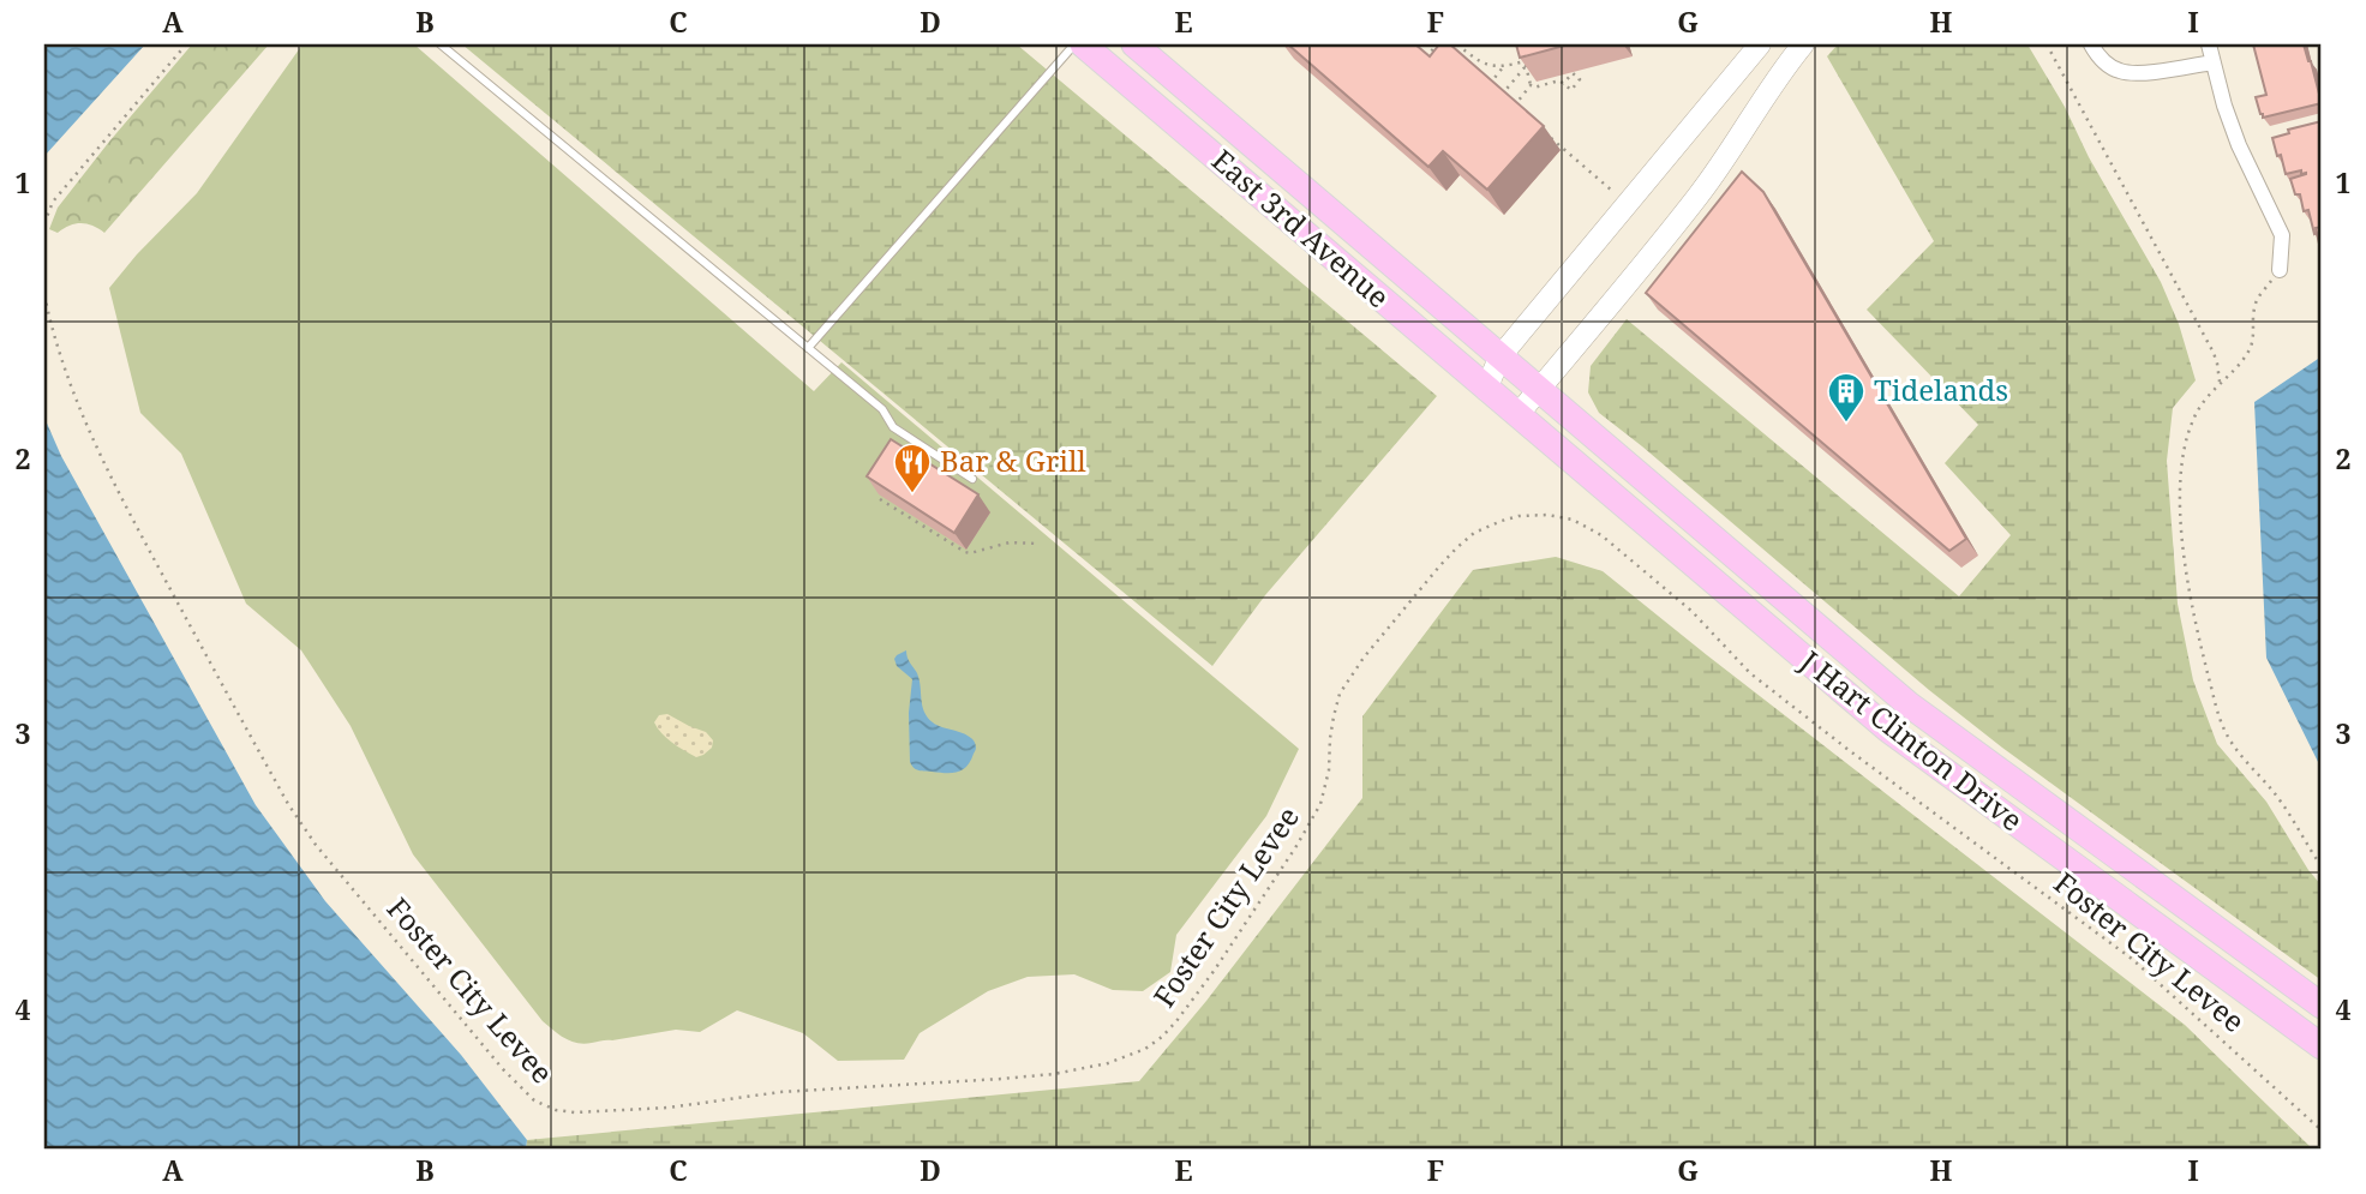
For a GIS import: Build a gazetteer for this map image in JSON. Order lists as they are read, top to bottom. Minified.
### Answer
{"streets":{"main road":["East 3rd Avenue","J Hart Clinton Drive"],"path":["Foster City Levee"]},"crossings":[["East 3rd Avenue","J Hart Clinton Drive"]],"places":{"building":["Tidelands"],"restaurant":["Bar & Grill"]},"grid":{"columns":["A","B","C","D","E","F","G","H","I"],"rows":["1","2","3","4"]}}
